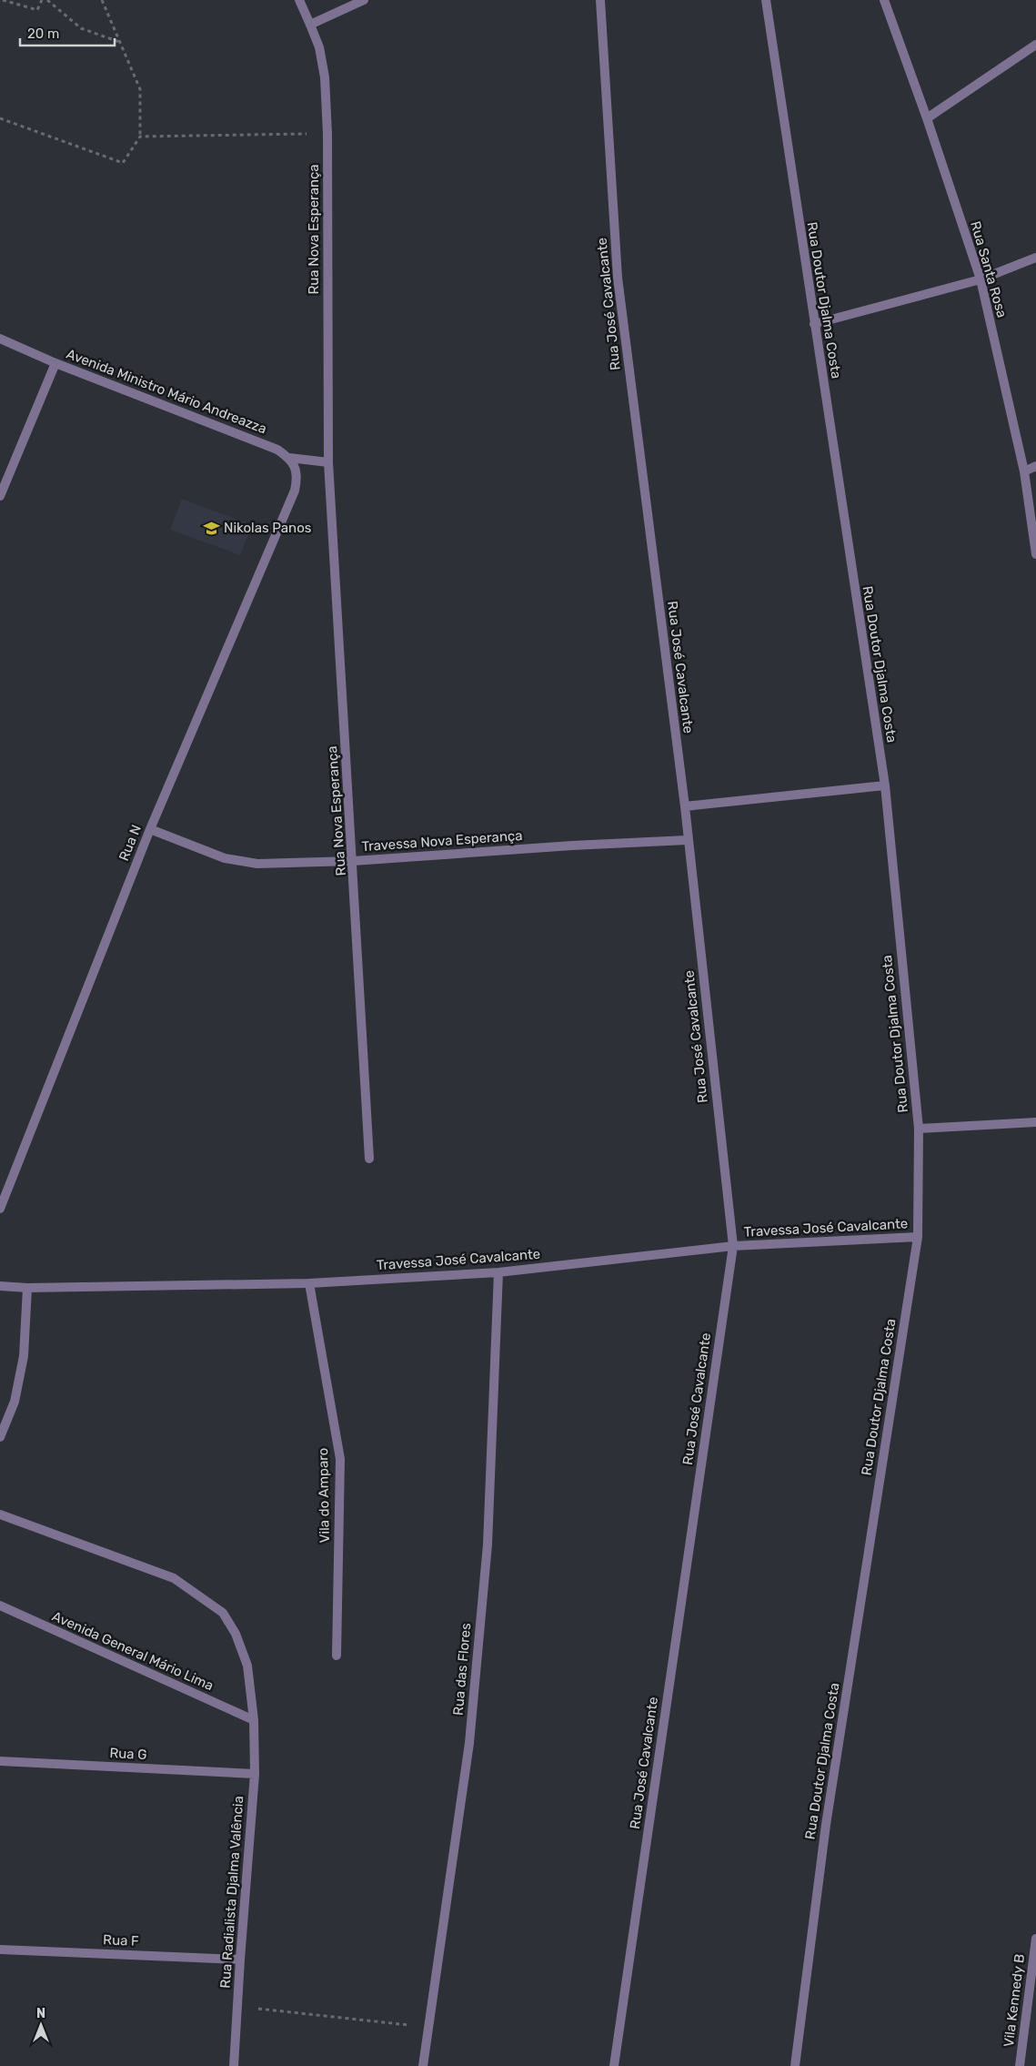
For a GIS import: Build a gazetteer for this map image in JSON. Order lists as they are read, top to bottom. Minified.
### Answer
{"streets":{"street":["Rua Nova Esperança","Rua Santa Rosa","Rua Doutor Djalma Costa","Rua José Cavalcante","Avenida Ministro Mário Andreazza","Travessa Nova Esperança","Rua N","Travessa José Cavalcante","Vila do Amparo","Avenida General Mário Lima","Rua das Flores","Rua G","Rua Radialista Djalma Valência","Rua F","Vila Kennedy B"]},"crossings":[["Rua Nova Esperança","Travessa Nova Esperança"],["Rua Doutor Djalma Costa","Travessa José Cavalcante"],["Rua José Cavalcante","Travessa Nova Esperança"],["Rua José Cavalcante","Travessa José Cavalcante"],["Avenida Ministro Mário Andreazza","Rua N"],["Travessa Nova Esperança","Rua N"],["Travessa José Cavalcante","Vila do Amparo"],["Travessa José Cavalcante","Rua das Flores"],["Avenida General Mário Lima","Rua Radialista Djalma Valência"],["Rua G","Rua Radialista Djalma Valência"],["Rua Radialista Djalma Valência","Rua F"]],"places":{"school or university":["Nikolas Panos"]},"scale_bar":"20 m","north":"top"}
